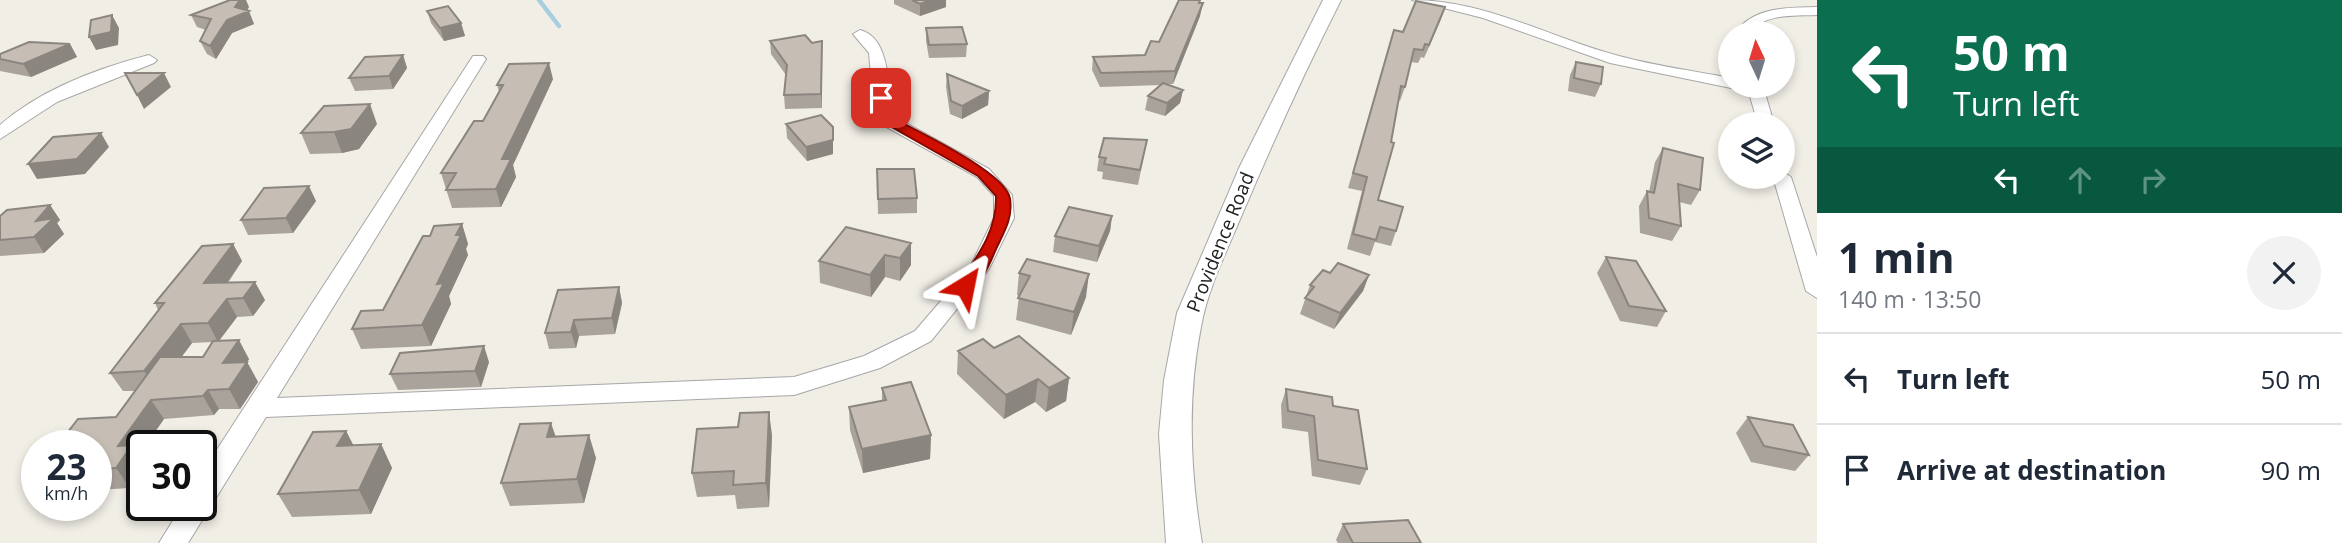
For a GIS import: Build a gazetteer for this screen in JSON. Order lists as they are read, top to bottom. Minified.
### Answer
{"streets":{"street":["Providence Road"]},"north":"top","page":{"turn":["50 m","Turn left"],"heading":["1 min","140 m · 13:50"],"list":[{"name":"Turn left","value":"50 m"},{"name":"Arrive at destination","value":"90 m"}],"speed":"23 km/h","limit":"30"}}
